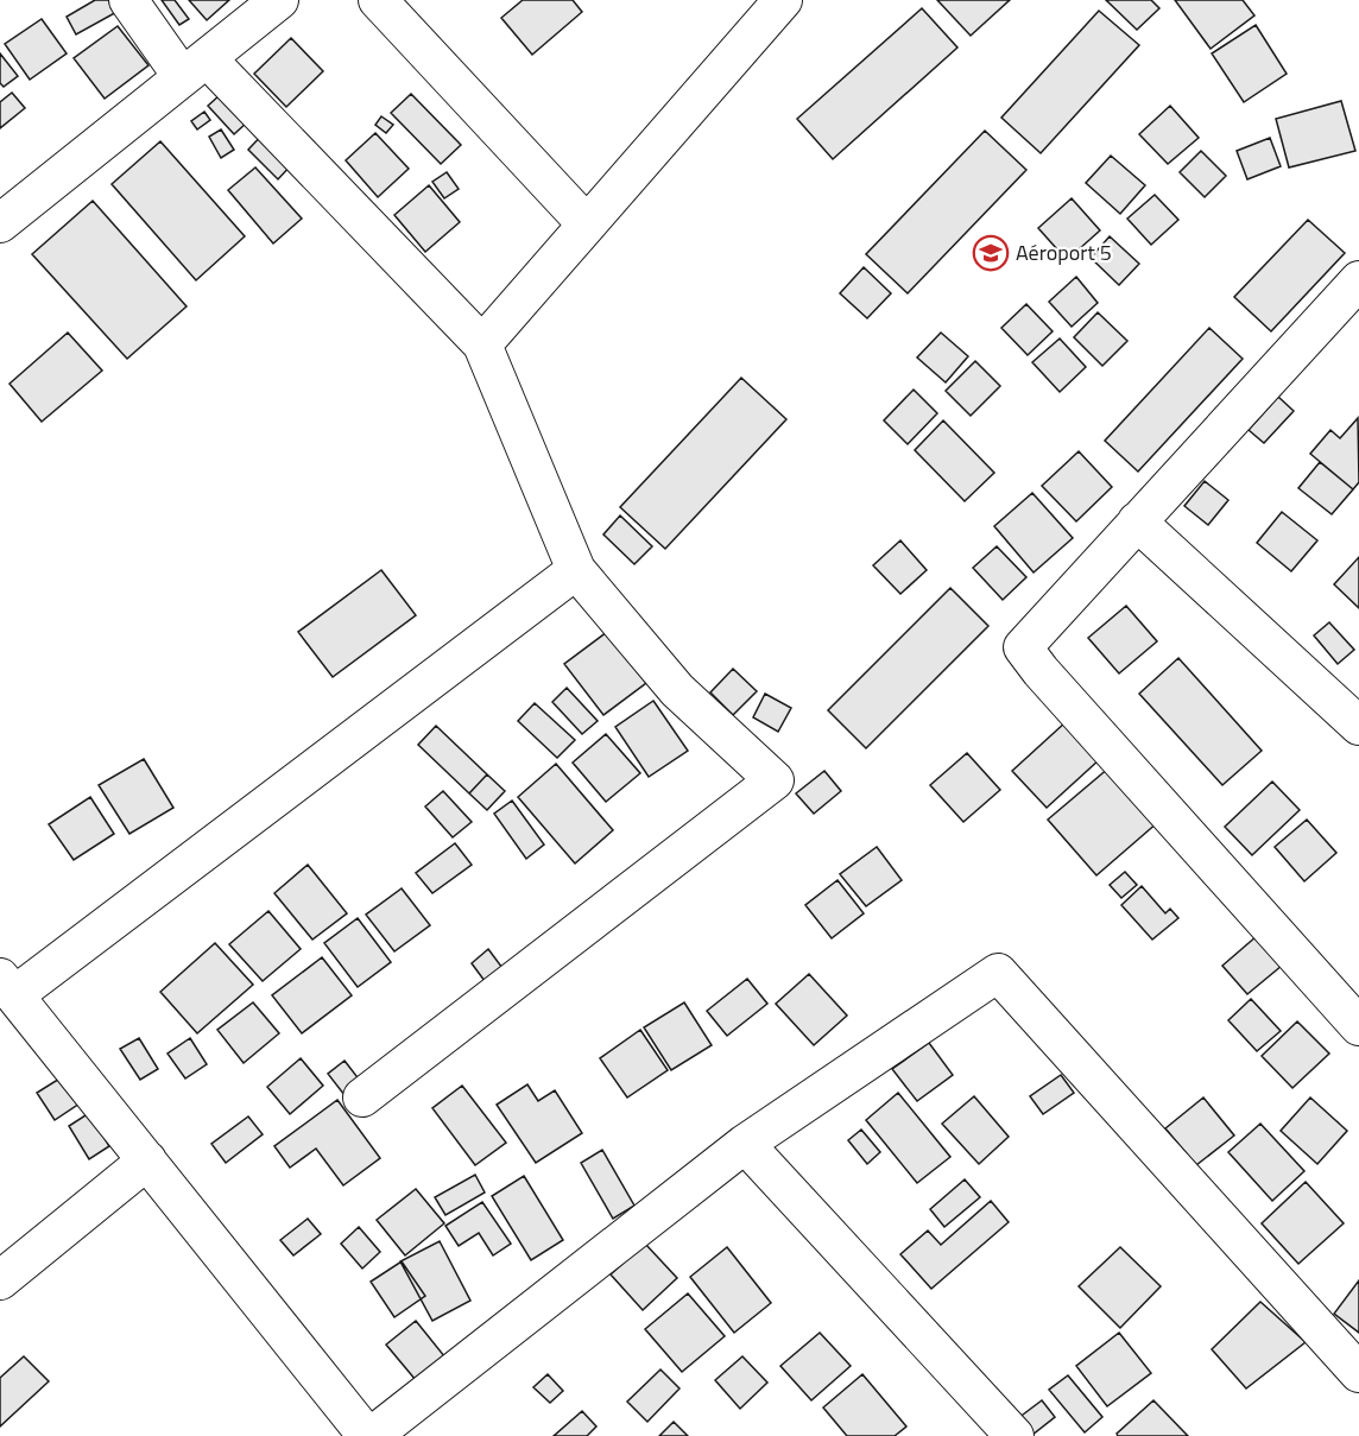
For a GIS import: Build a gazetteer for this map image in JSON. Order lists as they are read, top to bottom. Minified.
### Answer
{"places":{"school or university":["Aéroport 5"]}}
